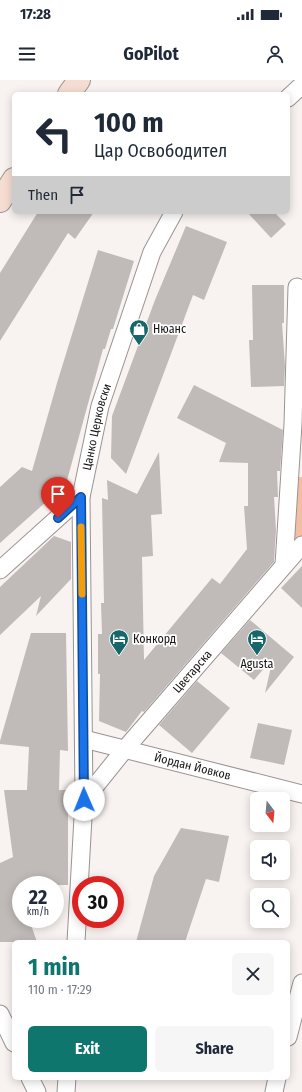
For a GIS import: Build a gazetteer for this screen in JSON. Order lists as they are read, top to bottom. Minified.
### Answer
{"streets":{"street":["Цанко Церковски","Цветарска","Йордан Йовков"]},"crossings":[["Цанко Церковски","Цветарска"],["Цанко Церковски","Йордан Йовков"],["Цветарска","Йордан Йовков"]],"places":{"shop":["Нюанс"],"hotel":["Конкорд","Agusta"]},"north":"bottom","page":{"status":"17:28","header":"GoPilot","turn":["100 m","Цар Освободител"],"then":"Then","speed":"22 km/h","limit":"30","heading":["1 min","110 m · 17:29"],"buttons":["Exit","Share"]}}
